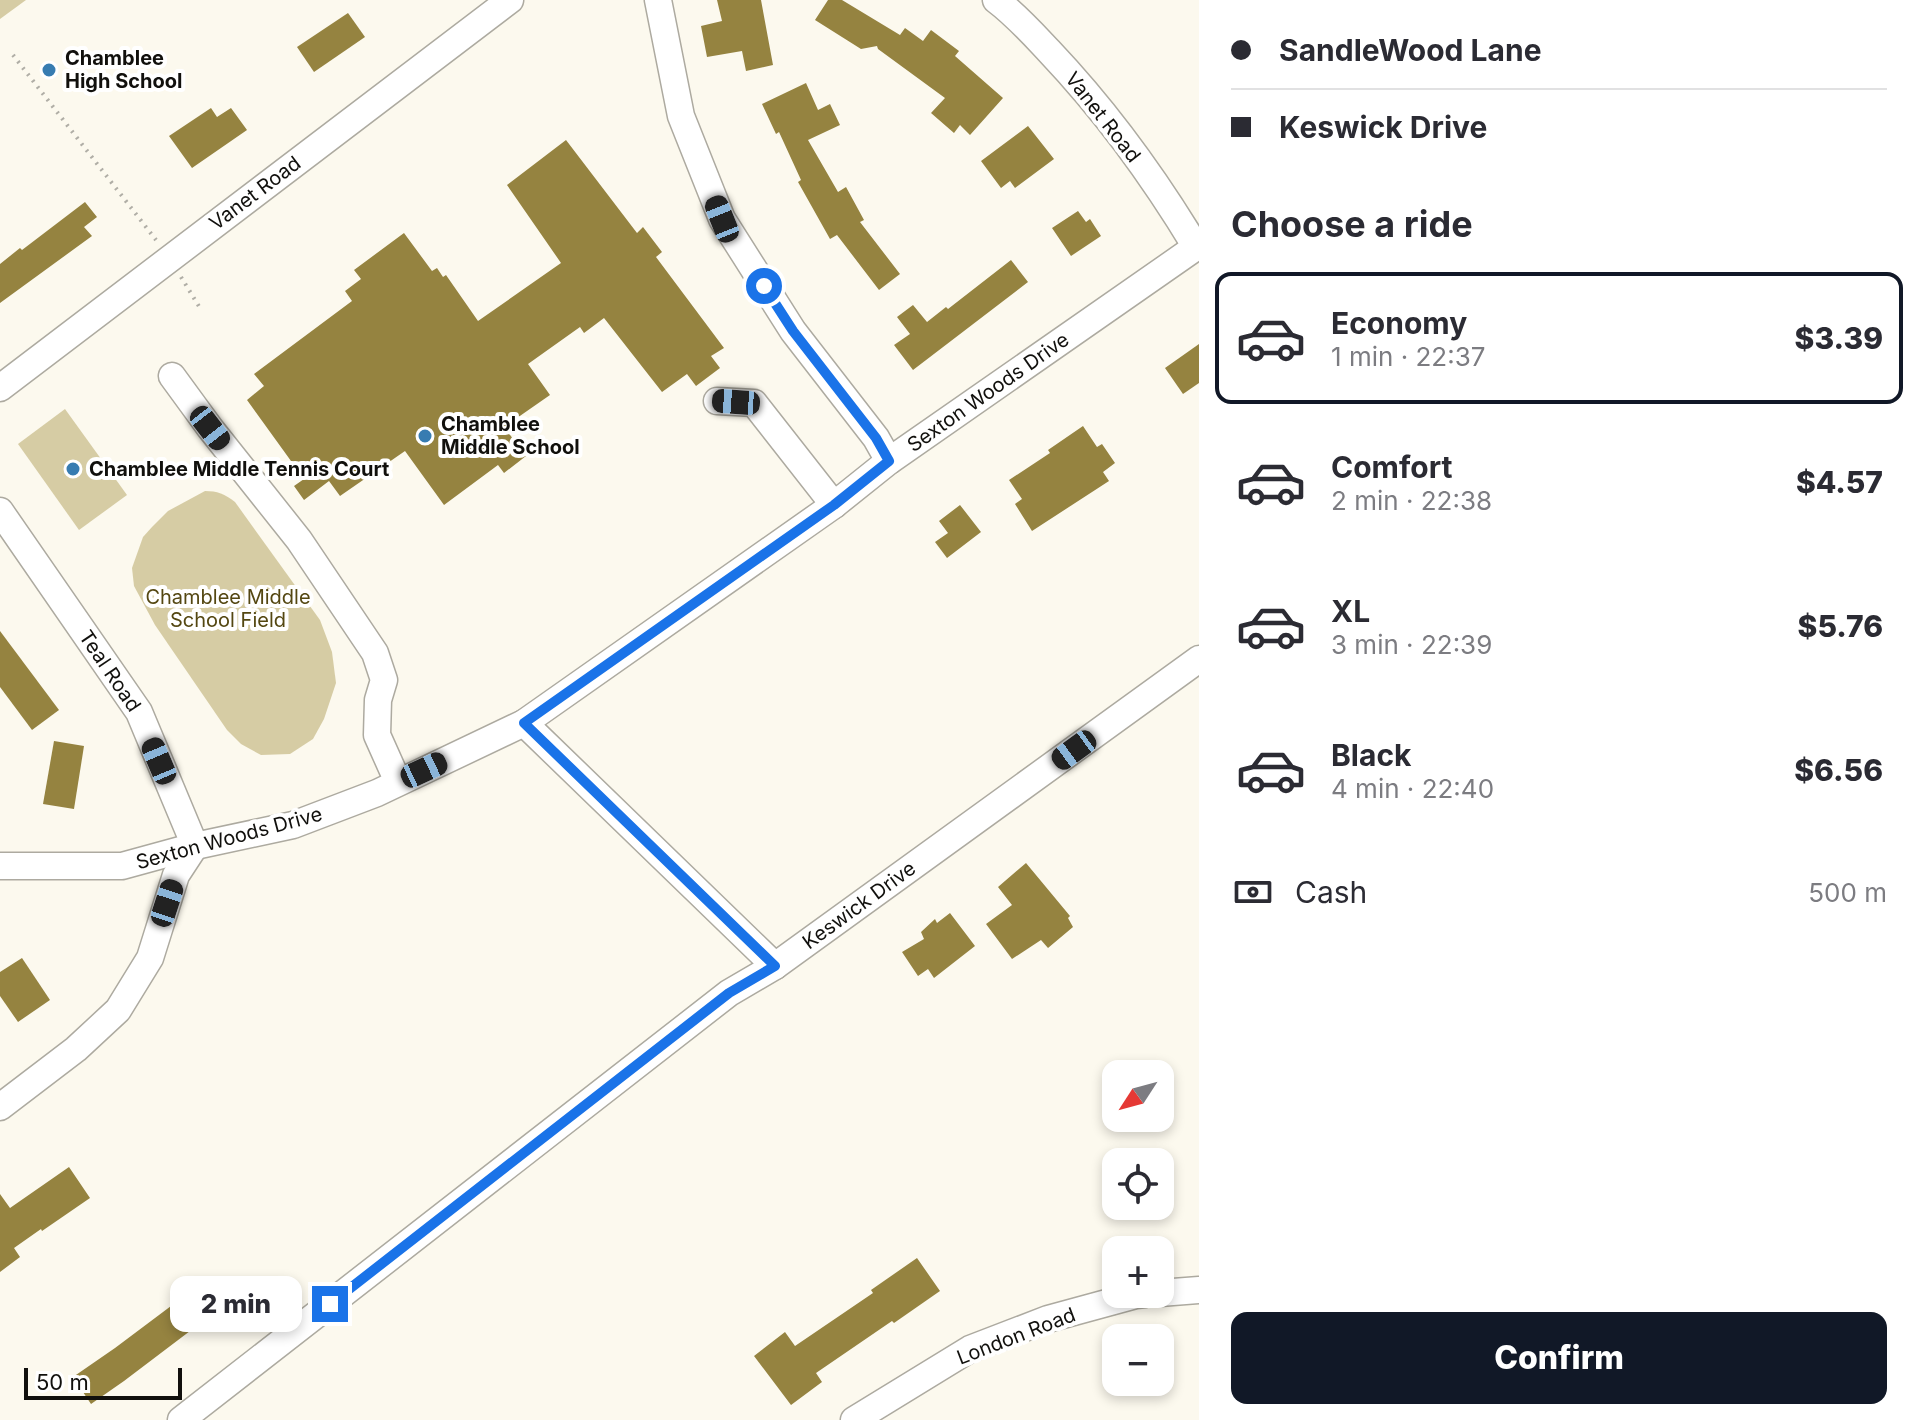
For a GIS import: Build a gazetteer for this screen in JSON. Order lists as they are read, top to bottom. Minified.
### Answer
{"streets":{"street":["Vanet Road","Sexton Woods Drive","Teal Road","Keswick Drive","London Road"]},"crossings":[["Vanet Road","Sexton Woods Drive"],["Sexton Woods Drive","Teal Road"]],"parks":["Chamblee Middle School Field"],"places":["Chamblee High School","Chamblee Middle School","Chamblee Middle Tennis Court"],"scale_bar":"50 m","north":"bottom left","page":{"banner":["SandleWood Lane","Keswick Drive"],"heading":"Choose a ride","list":[{"name":"Economy","note":"1 min · 22:37","value":"$3.39"},{"name":"Comfort","note":"2 min · 22:38","value":"$4.57"},{"name":"XL","note":"3 min · 22:39","value":"$5.76"},{"name":"Black","note":"4 min · 22:40","value":"$6.56"}],"pay":["Cash","500 m"],"map_buttons":["+","−"],"bubble":"2 min","buttons":"Confirm","scale":"50 m"}}
